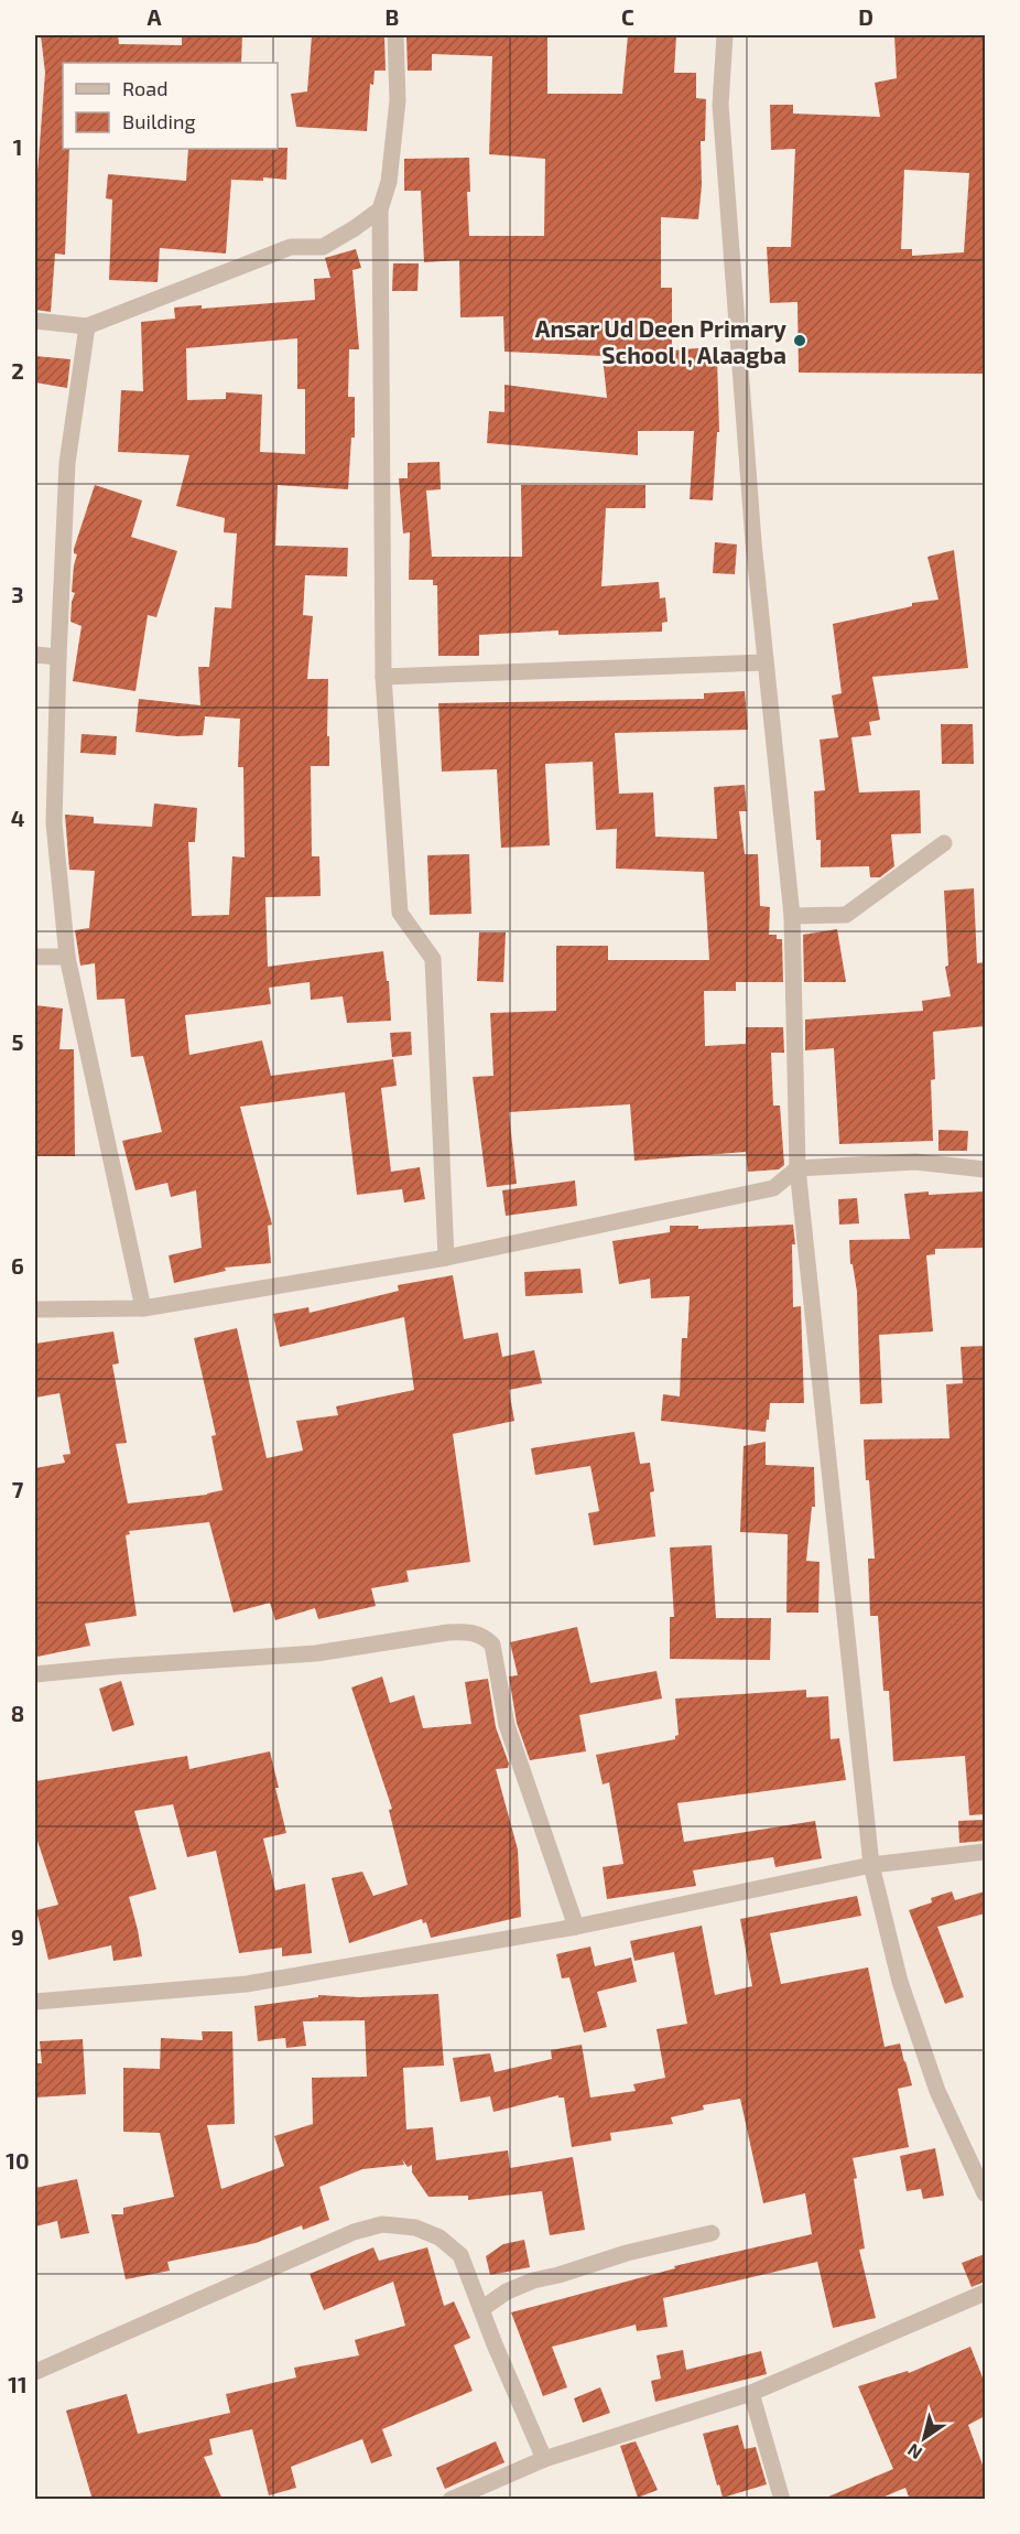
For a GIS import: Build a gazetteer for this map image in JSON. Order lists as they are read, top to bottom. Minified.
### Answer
{"places":["Ansar Ud Deen Primary School I, Alaagba"],"legend":["Road","Building"],"north":"bottom left","grid":{"columns":["A","B","C","D"],"rows":["1","2","3","4","5","6","7","8","9","10","11"]}}
